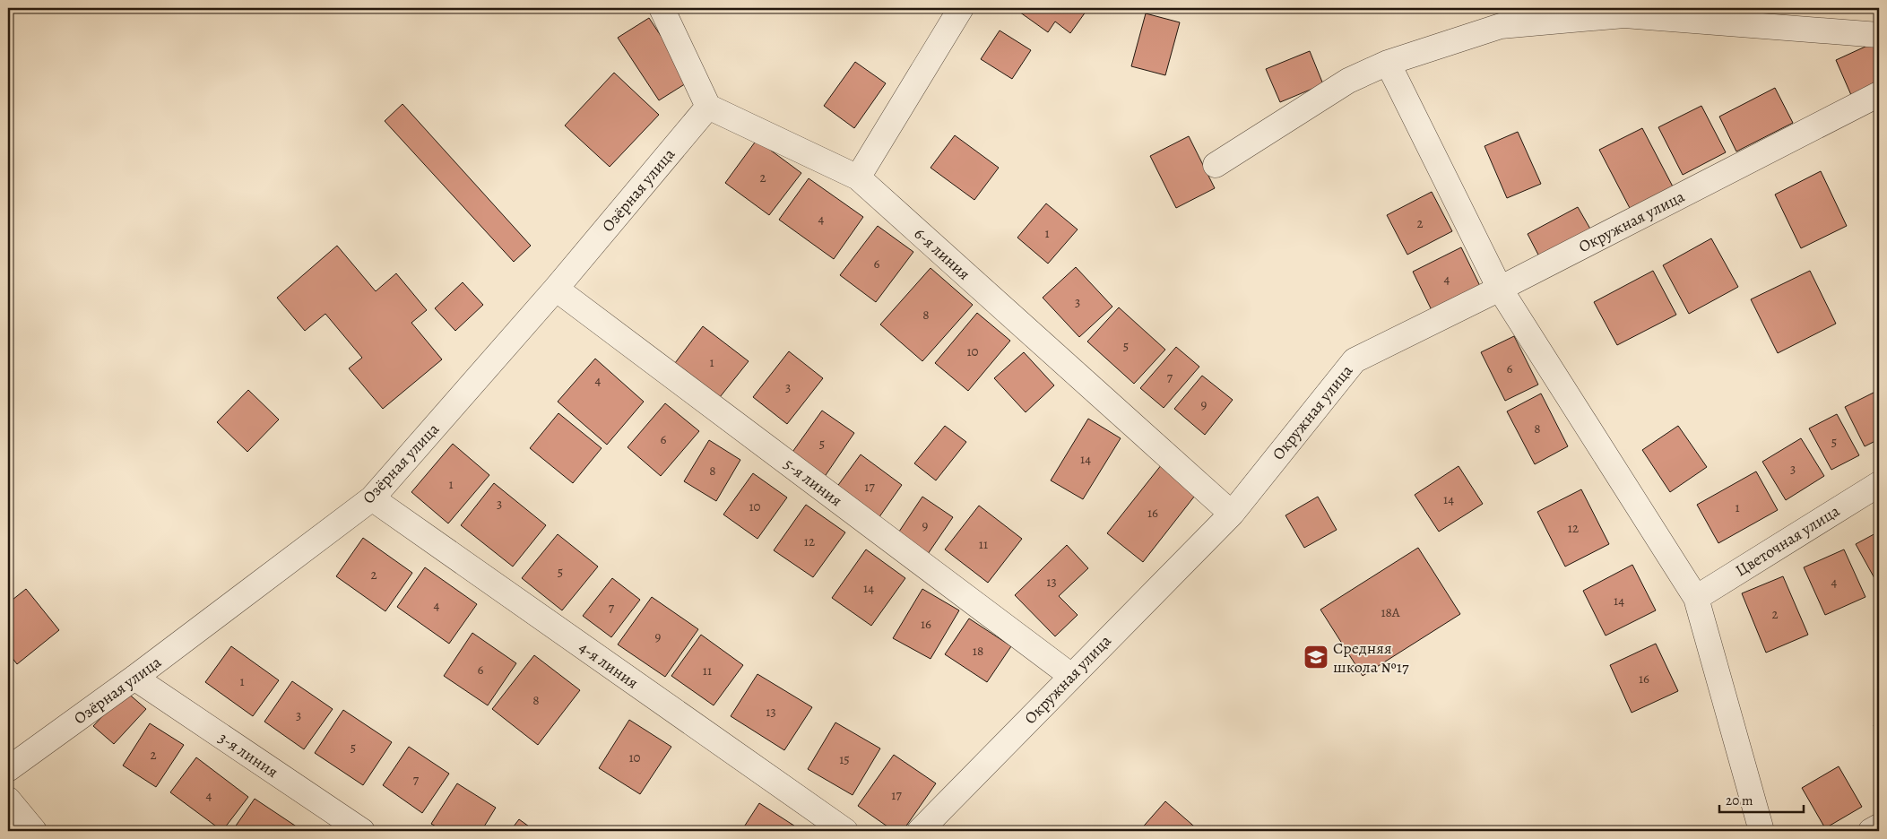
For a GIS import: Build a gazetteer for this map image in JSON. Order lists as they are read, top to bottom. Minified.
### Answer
{"streets":{"street":["Озёрная улица","Окружная улица","6-я линия","5-я линия","Цветочная улица","4-я линия","3-я линия"]},"crossings":[["Озёрная улица","6-я линия"],["Озёрная улица","5-я линия"],["Озёрная улица","4-я линия"],["Озёрная улица","3-я линия"],["Окружная улица","6-я линия"],["Окружная улица","5-я линия"]],"places":{"school or university":["Средняя школа №17"]},"house_numbers":["2","4","2","1","6","4","3","8","5","10","1","6","7","4","3","9","8","6","5","5","14","3","8","1","17","14","3","10","1","16","9","12","12","11","5","2","13","4","14","14","4","7","18А","2","16","9","18","6","11","16","1","8","13","3","5","2","10","15","7","4","17"],"scale_bar":"20 m"}
